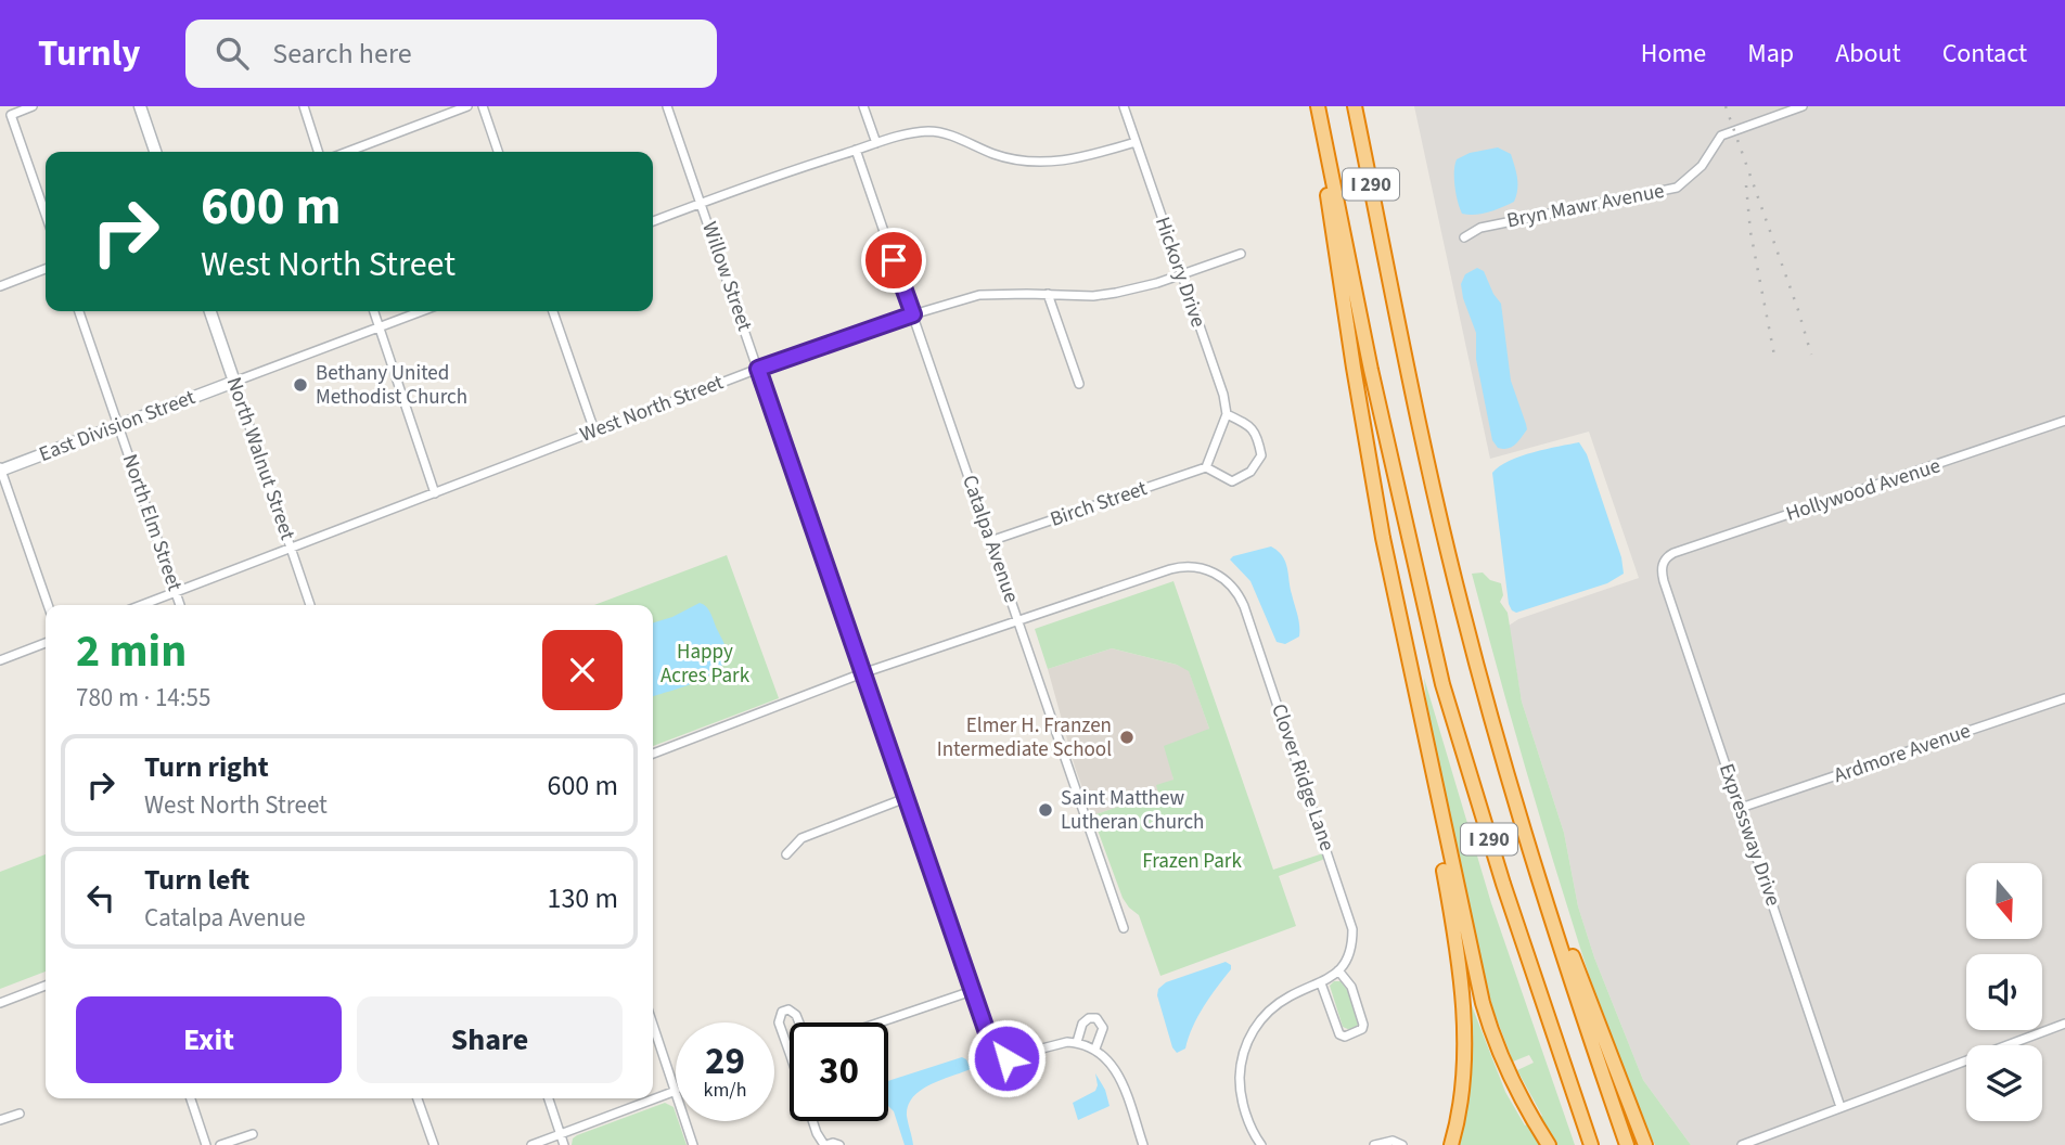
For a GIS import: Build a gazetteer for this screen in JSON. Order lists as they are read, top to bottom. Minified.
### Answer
{"streets":{"highway":["I 290"],"street":["Bryn Mawr Avenue","Hickory Drive","Willow Street","West North Street","East Division Street","North Walnut Street","Hollywood Avenue","Birch Street","North Elm Street","Catalpa Avenue","Ardmore Avenue","Clover Ridge Lane","Expressway Drive"]},"crossings":[["Hickory Drive","West North Street"],["Willow Street","West North Street"],["Willow Street","Clover Ridge Lane"],["West North Street","North Walnut Street"],["West North Street","North Elm Street"],["West North Street","Catalpa Avenue"],["East Division Street","North Walnut Street"],["East Division Street","North Elm Street"],["Hollywood Avenue","Expressway Drive"],["Birch Street","Catalpa Avenue"],["Catalpa Avenue","Clover Ridge Lane"],["Ardmore Avenue","Expressway Drive"]],"parks":["Happy Acres Park","Frazen Park"],"places":["Bethany United Methodist Church","Elmer H. Franzen Intermediate School","Saint Matthew Lutheran Church"],"north":"bottom","page":{"header":"Turnly","search":"Search here","nav":["Home","Map","About","Contact"],"turn":["600 m","West North Street"],"heading":["2 min","780 m · 14:55"],"list":[{"name":"Turn right","note":"West North Street","value":"600 m"},{"name":"Turn left","note":"Catalpa Avenue","value":"130 m"}],"buttons":["Exit","Share"],"speed":"29 km/h","limit":"30"}}
